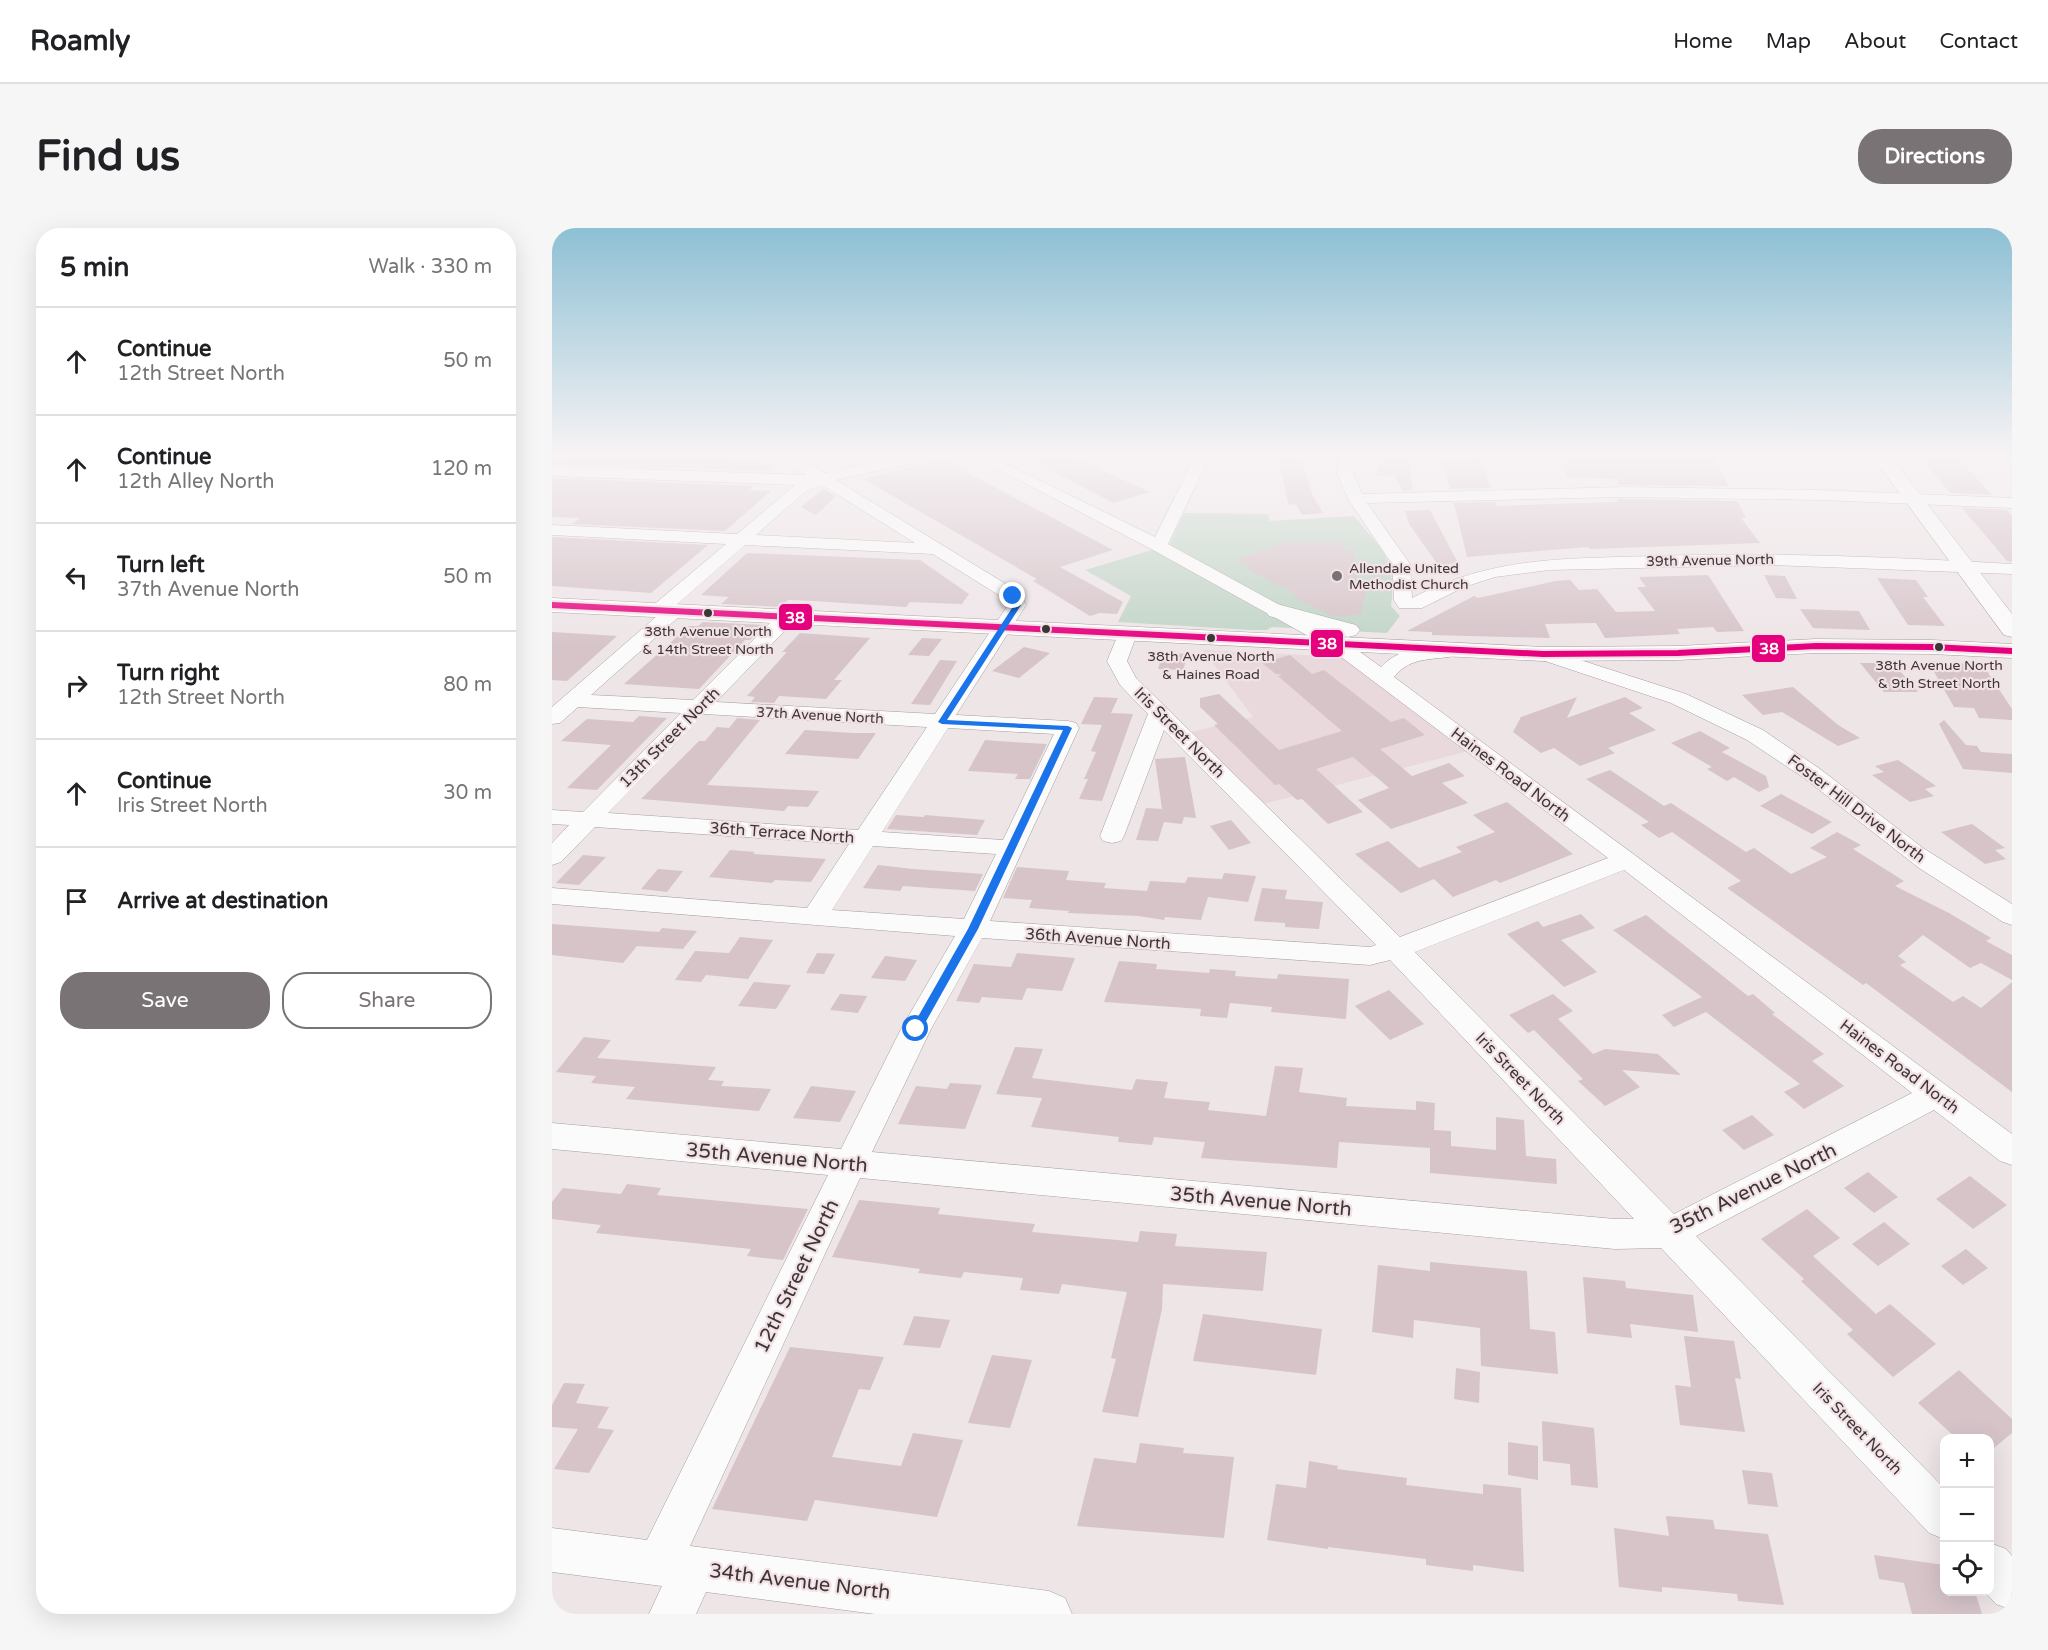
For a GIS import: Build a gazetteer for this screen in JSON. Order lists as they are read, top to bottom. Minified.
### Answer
{"streets":{"street":["39th Avenue North","37th Avenue North","Iris Street North","13th Street North","Haines Road North","Foster Hill Drive North","36th Terrace North","36th Avenue North","35th Avenue North","12th Street North","34th Avenue North"]},"crossings":[["37th Avenue North","13th Street North"],["37th Avenue North","12th Street North"],["Iris Street North","36th Avenue North"],["Iris Street North","35th Avenue North"],["13th Street North","36th Terrace North"],["Haines Road North","36th Avenue North"],["Haines Road North","35th Avenue North"],["36th Terrace North","12th Street North"],["36th Avenue North","12th Street North"],["35th Avenue North","12th Street North"],["12th Street North","34th Avenue North"]],"places":["Allendale United Methodist Church","38th Avenue North & 14th Street North","38th Avenue North & Haines Road","38th Avenue North & 9th Street North"],"lines":["transit line 38"],"page":{"header":"Roamly","nav":["Home","Map","About","Contact"],"buttons":["Directions",["Save","Share"]],"title":"Find us","heading":["5 min","Walk · 330 m"],"list":[["Continue","12th Street North","50 m"],["Continue","12th Alley North","120 m"],["Turn left","37th Avenue North","50 m"],["Turn right","12th Street North","80 m"],["Continue","Iris Street North","30 m"],"Arrive at destination"],"map_buttons":["+","−"]}}
